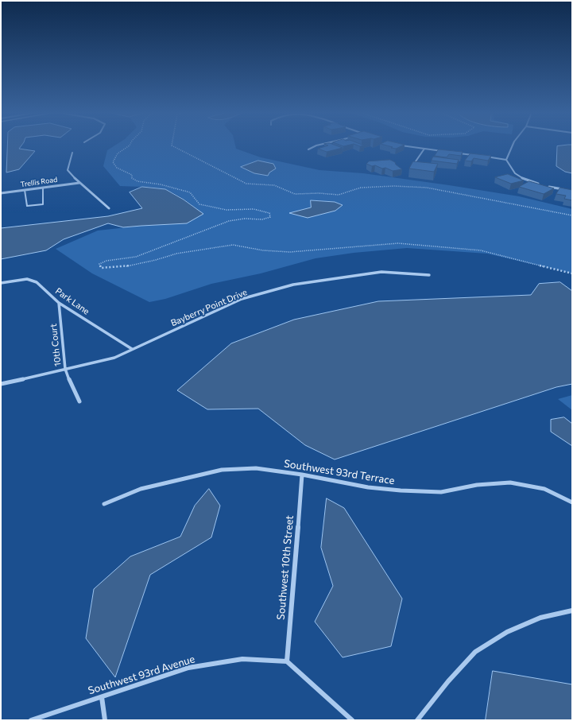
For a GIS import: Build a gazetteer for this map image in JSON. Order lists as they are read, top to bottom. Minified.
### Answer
{"streets":{"street":["Trellis Road","Park Lane","Bayberry Point Drive","10th Court","Southwest 93rd Terrace","Southwest 10th Street","Southwest 93rd Avenue"]},"crossings":[["Park Lane","Bayberry Point Drive"],["Park Lane","10th Court"],["Bayberry Point Drive","10th Court"],["Southwest 93rd Terrace","Southwest 10th Street"],["Southwest 10th Street","Southwest 93rd Avenue"]]}
